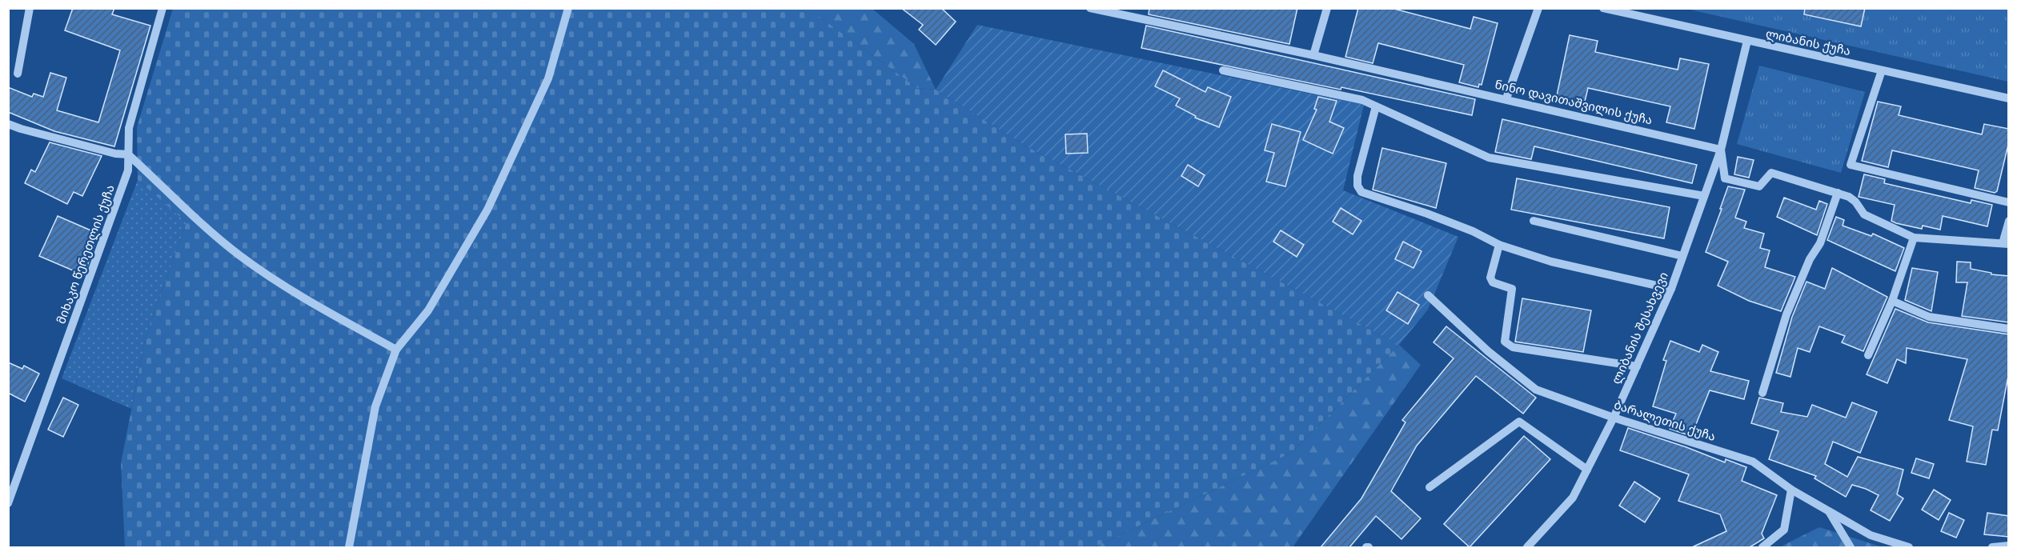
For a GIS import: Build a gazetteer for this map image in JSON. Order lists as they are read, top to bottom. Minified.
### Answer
{"streets":{"street":["ლიბანის ქუჩა","ნინო დავითაშვილის ქუჩა","მიხაკო წერეთლის ქუჩა","ლიბანის შესახვევი","ბარალეთის ქუჩა"]},"crossings":[["ლიბანის ქუჩა","ლიბანის შესახვევი"],["ნინო დავითაშვილის ქუჩა","ლიბანის შესახვევი"],["ლიბანის შესახვევი","ბარალეთის ქუჩა"]]}
